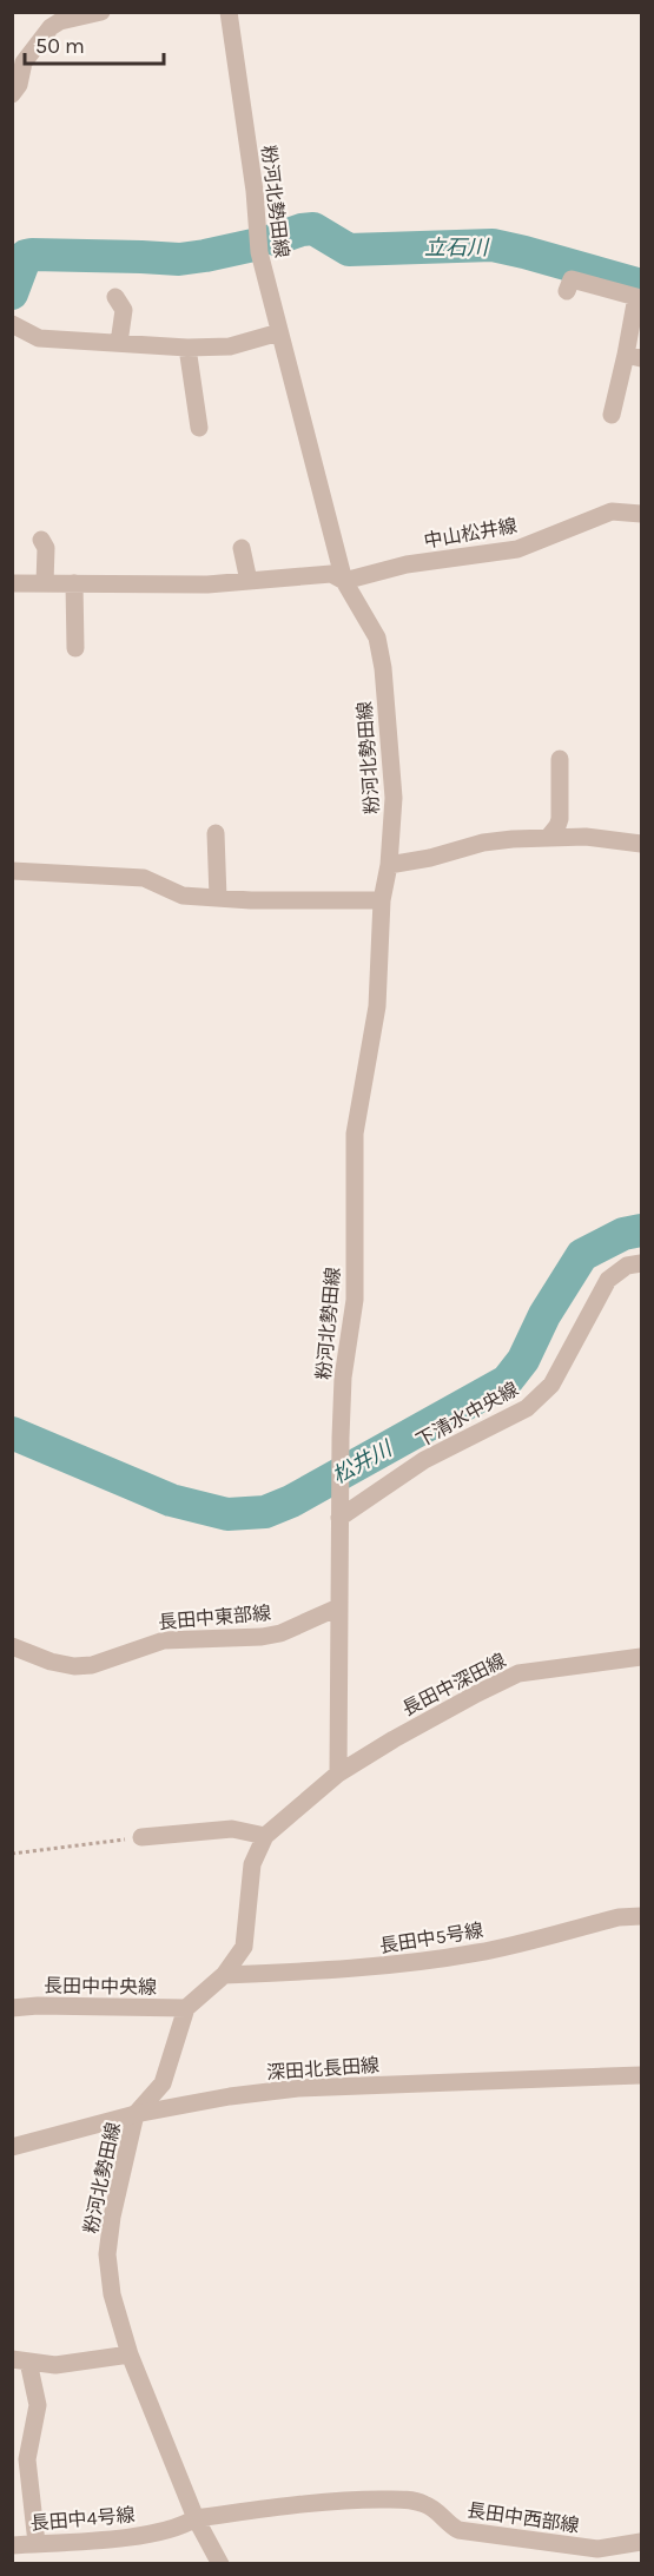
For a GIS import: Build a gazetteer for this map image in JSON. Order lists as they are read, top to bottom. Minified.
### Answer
{"streets":{"street":["粉河北勢田線","中山松井線","下清水中央線","長田中東部線","長田中深田線","長田中5号線","長田中中央線","深田北長田線","長田中西部線","長田中4号線"]},"crossings":[["粉河北勢田線","中山松井線"],["粉河北勢田線","下清水中央線"],["粉河北勢田線","長田中東部線"],["粉河北勢田線","長田中深田線"],["粉河北勢田線","長田中中央線"],["粉河北勢田線","深田北長田線"],["粉河北勢田線","長田中西部線"],["粉河北勢田線","長田中4号線"],["長田中西部線","長田中4号線"]],"water":["立石川","松井川"],"scale_bar":"50 m"}
